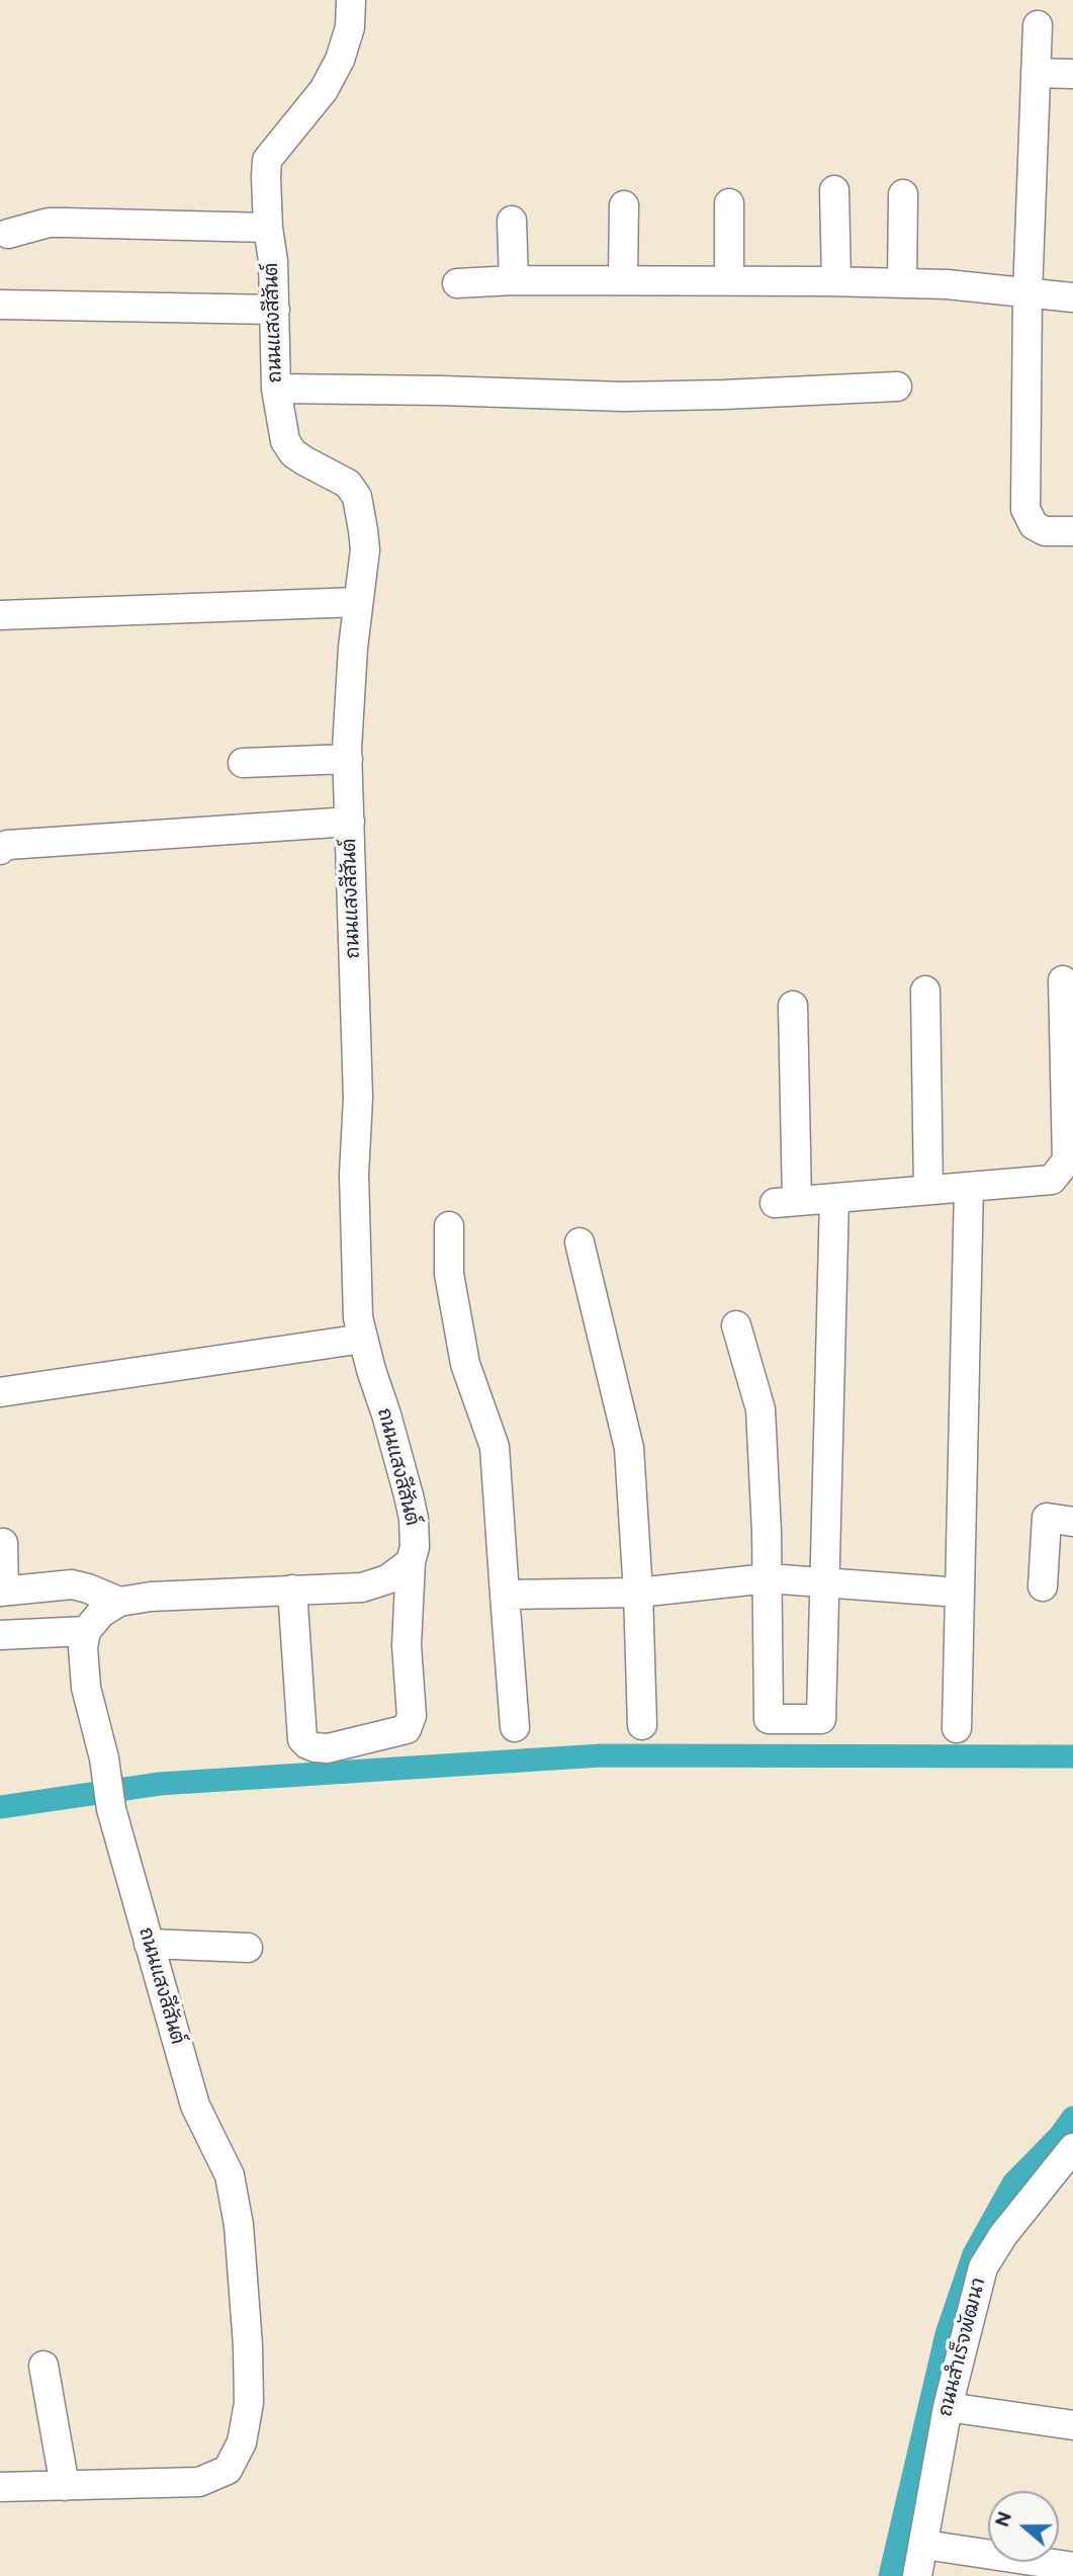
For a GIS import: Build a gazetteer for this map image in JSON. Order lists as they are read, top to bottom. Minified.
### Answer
{"streets":{"street":["ถนนแสงสีสันต์","ถนนสำเร็จพัฒนา"]},"north":"left"}
